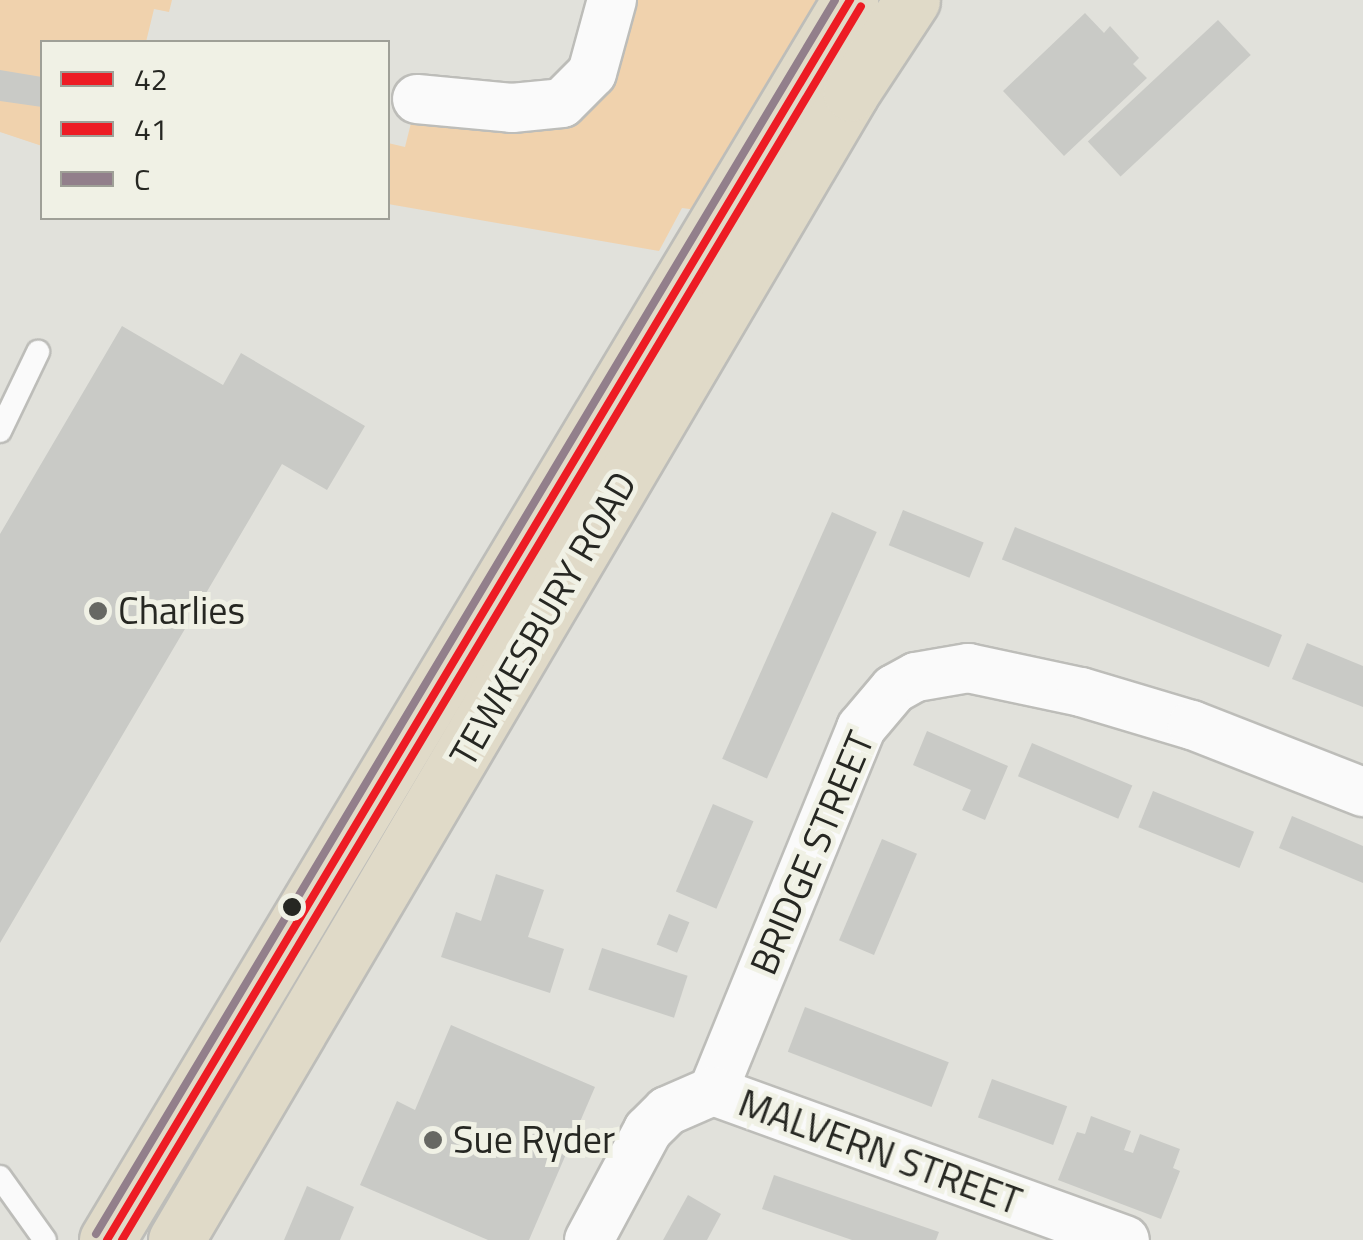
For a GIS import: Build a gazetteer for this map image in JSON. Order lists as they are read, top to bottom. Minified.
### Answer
{"streets":{"highway":["TEWKESBURY ROAD"],"street":["BRIDGE STREET","MALVERN STREET"]},"crossings":[["BRIDGE STREET","MALVERN STREET"]],"places":["Charlies","Sue Ryder"],"lines":["transit line 42","transit line C","transit line 41"],"legend":["42","41","C"]}
